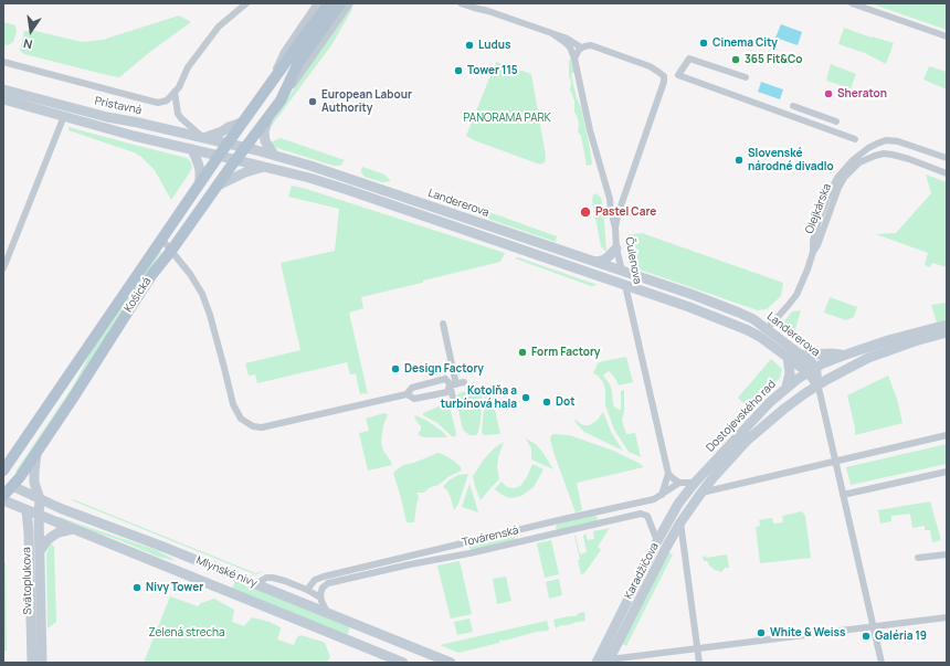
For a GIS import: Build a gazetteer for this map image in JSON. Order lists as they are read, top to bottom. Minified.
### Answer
{"streets":{"main road":["Prístavná","Landererova","Olejkárska","Čulenova","Košická","Dostojevského rad","Karadžičova","Mlynské nivy","Svätoplukova"],"street":["Továrenská"]},"crossings":[["Prístavná","Landererova"],["Prístavná","Košická"],["Landererova","Olejkárska"],["Landererova","Čulenova"],["Landererova","Košická"],["Landererova","Dostojevského rad"],["Košická","Mlynské nivy"],["Košická","Svätoplukova"],["Dostojevského rad","Karadžičova"],["Továrenská","Karadžičova"],["Mlynské nivy","Svätoplukova"]],"parks":["PANORAMA PARK","Zelená strecha"],"places":["Cinema City","Ludus","365 Fit&Co","Tower 115","Sheraton","European Labour Authority","Slovenské národné divadlo","Pastel Care","Form Factory","Design Factory","Kotolňa a turbínová hala","Dot","Nivy Tower","White & Weiss","Galéria 19"],"north":"bottom"}
